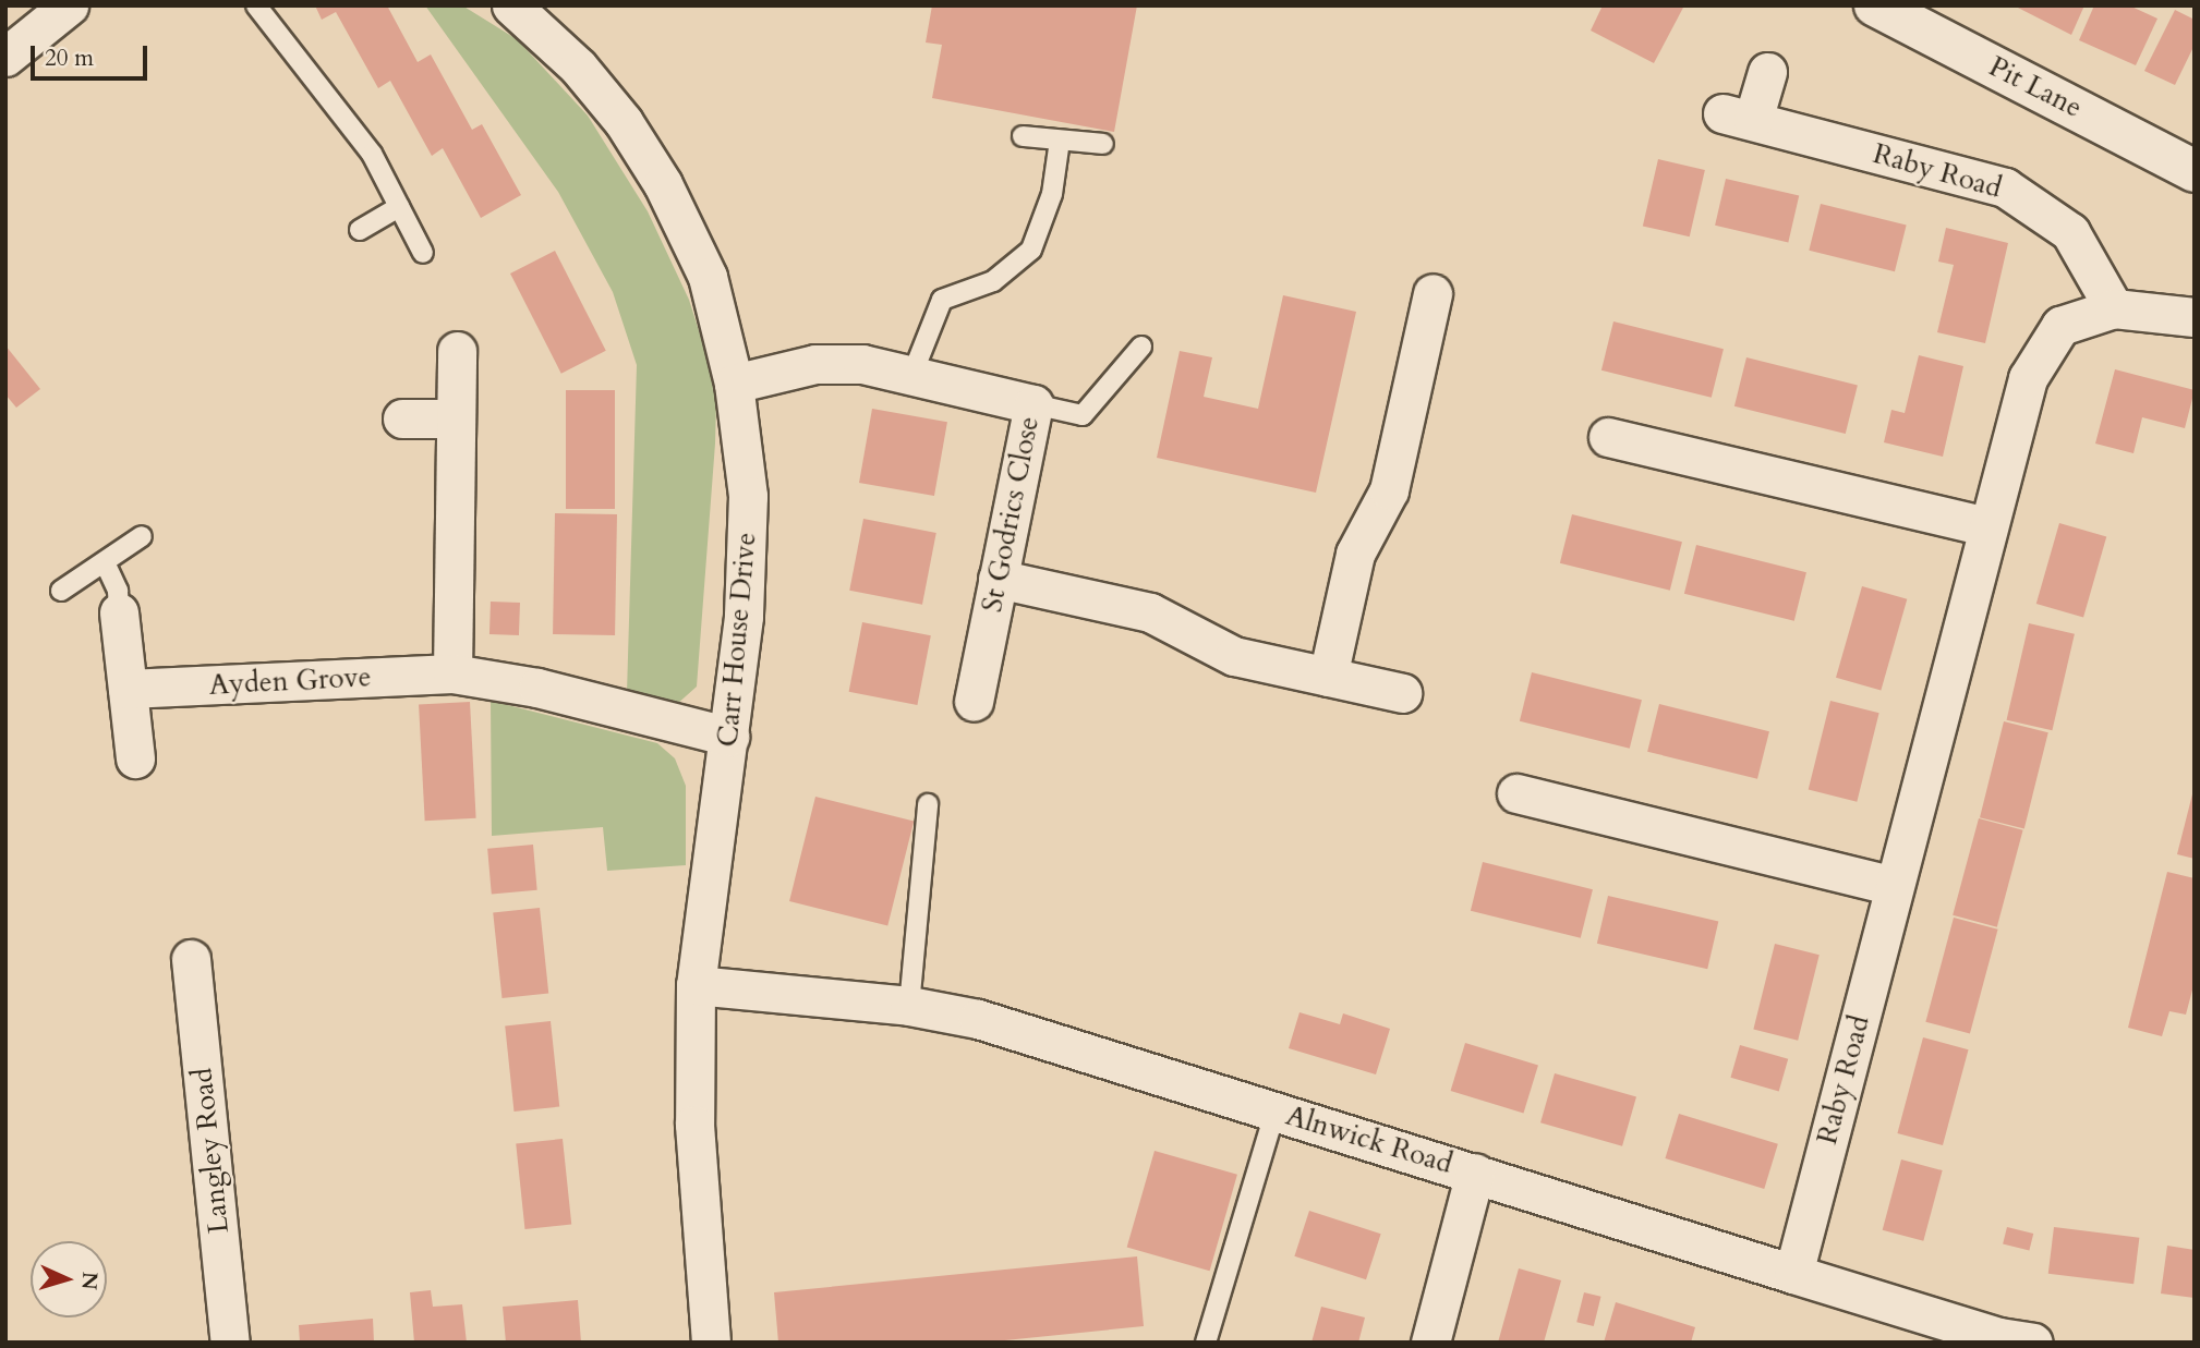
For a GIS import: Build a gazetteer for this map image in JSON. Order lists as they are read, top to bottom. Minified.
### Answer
{"streets":{"street":["Pit Lane","Raby Road","St Godrics Close","Carr House Drive","Ayden Grove","Alnwick Road","Langley Road"]},"crossings":[["Raby Road","Alnwick Road"],["St Godrics Close","Carr House Drive"],["Carr House Drive","Ayden Grove"],["Carr House Drive","Alnwick Road"]],"scale_bar":"20 m","north":"right"}
